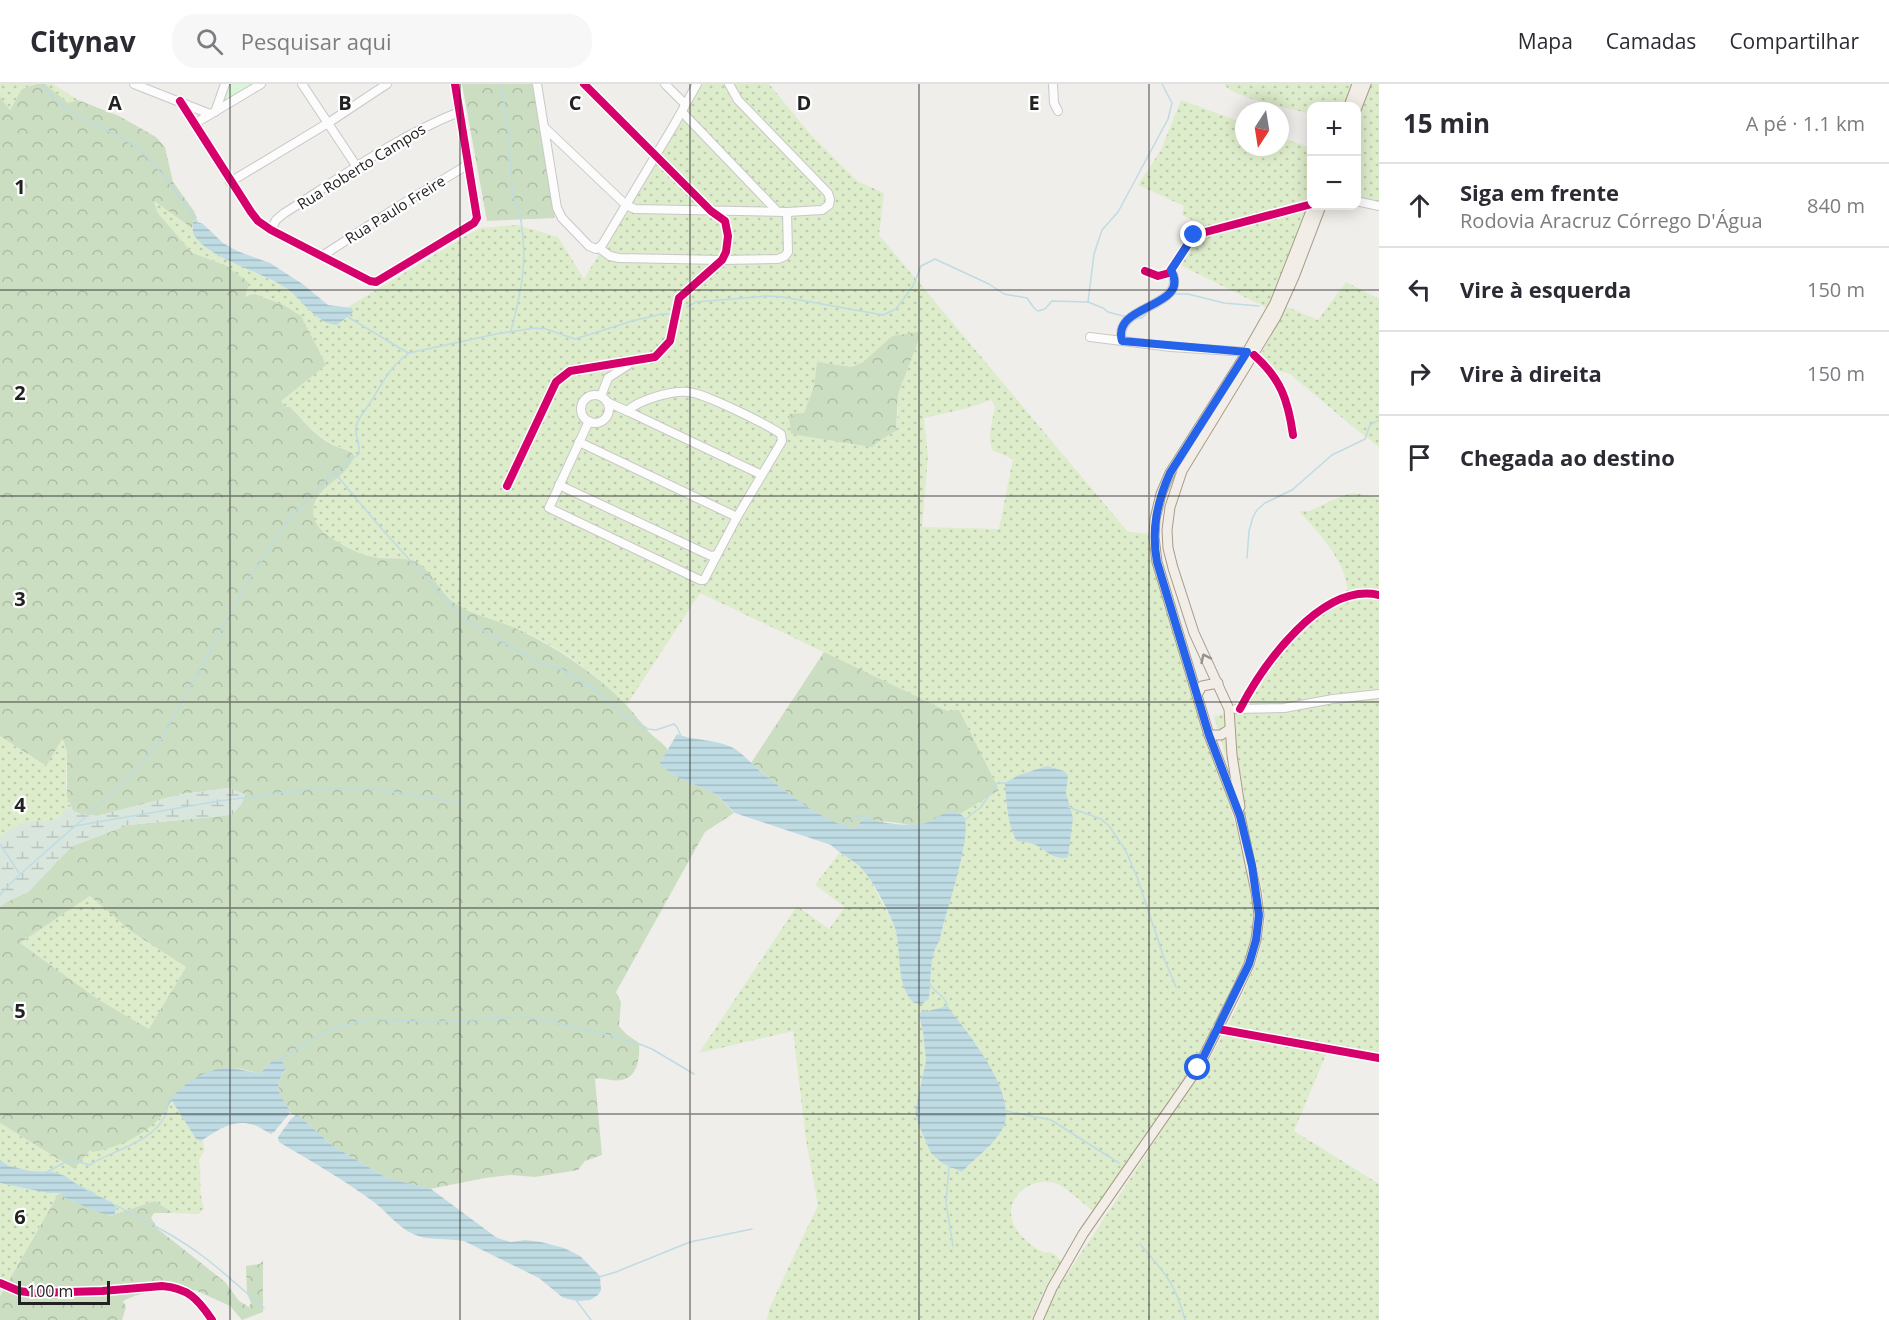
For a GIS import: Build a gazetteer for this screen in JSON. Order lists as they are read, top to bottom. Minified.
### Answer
{"streets":{"street":["Rua Roberto Campos","Rua Paulo Freire"]},"scale_bar":"100 m","north":"bottom","page":{"header":"Citynav","search":"Pesquisar aqui","nav":["Mapa","Camadas","Compartilhar"],"heading":["15 min","A pé · 1.1 km"],"map_buttons":["+","−"],"list":[["Siga em frente","Rodovia Aracruz Córrego D'Água","840 m"],["Vire à esquerda","150 m"],["Vire à direita","150 m"],"Chegada ao destino"],"scale":"100 m"},"grid":{"columns":["A","B","C","D","E"],"rows":["1","2","3","4","5","6"]}}
